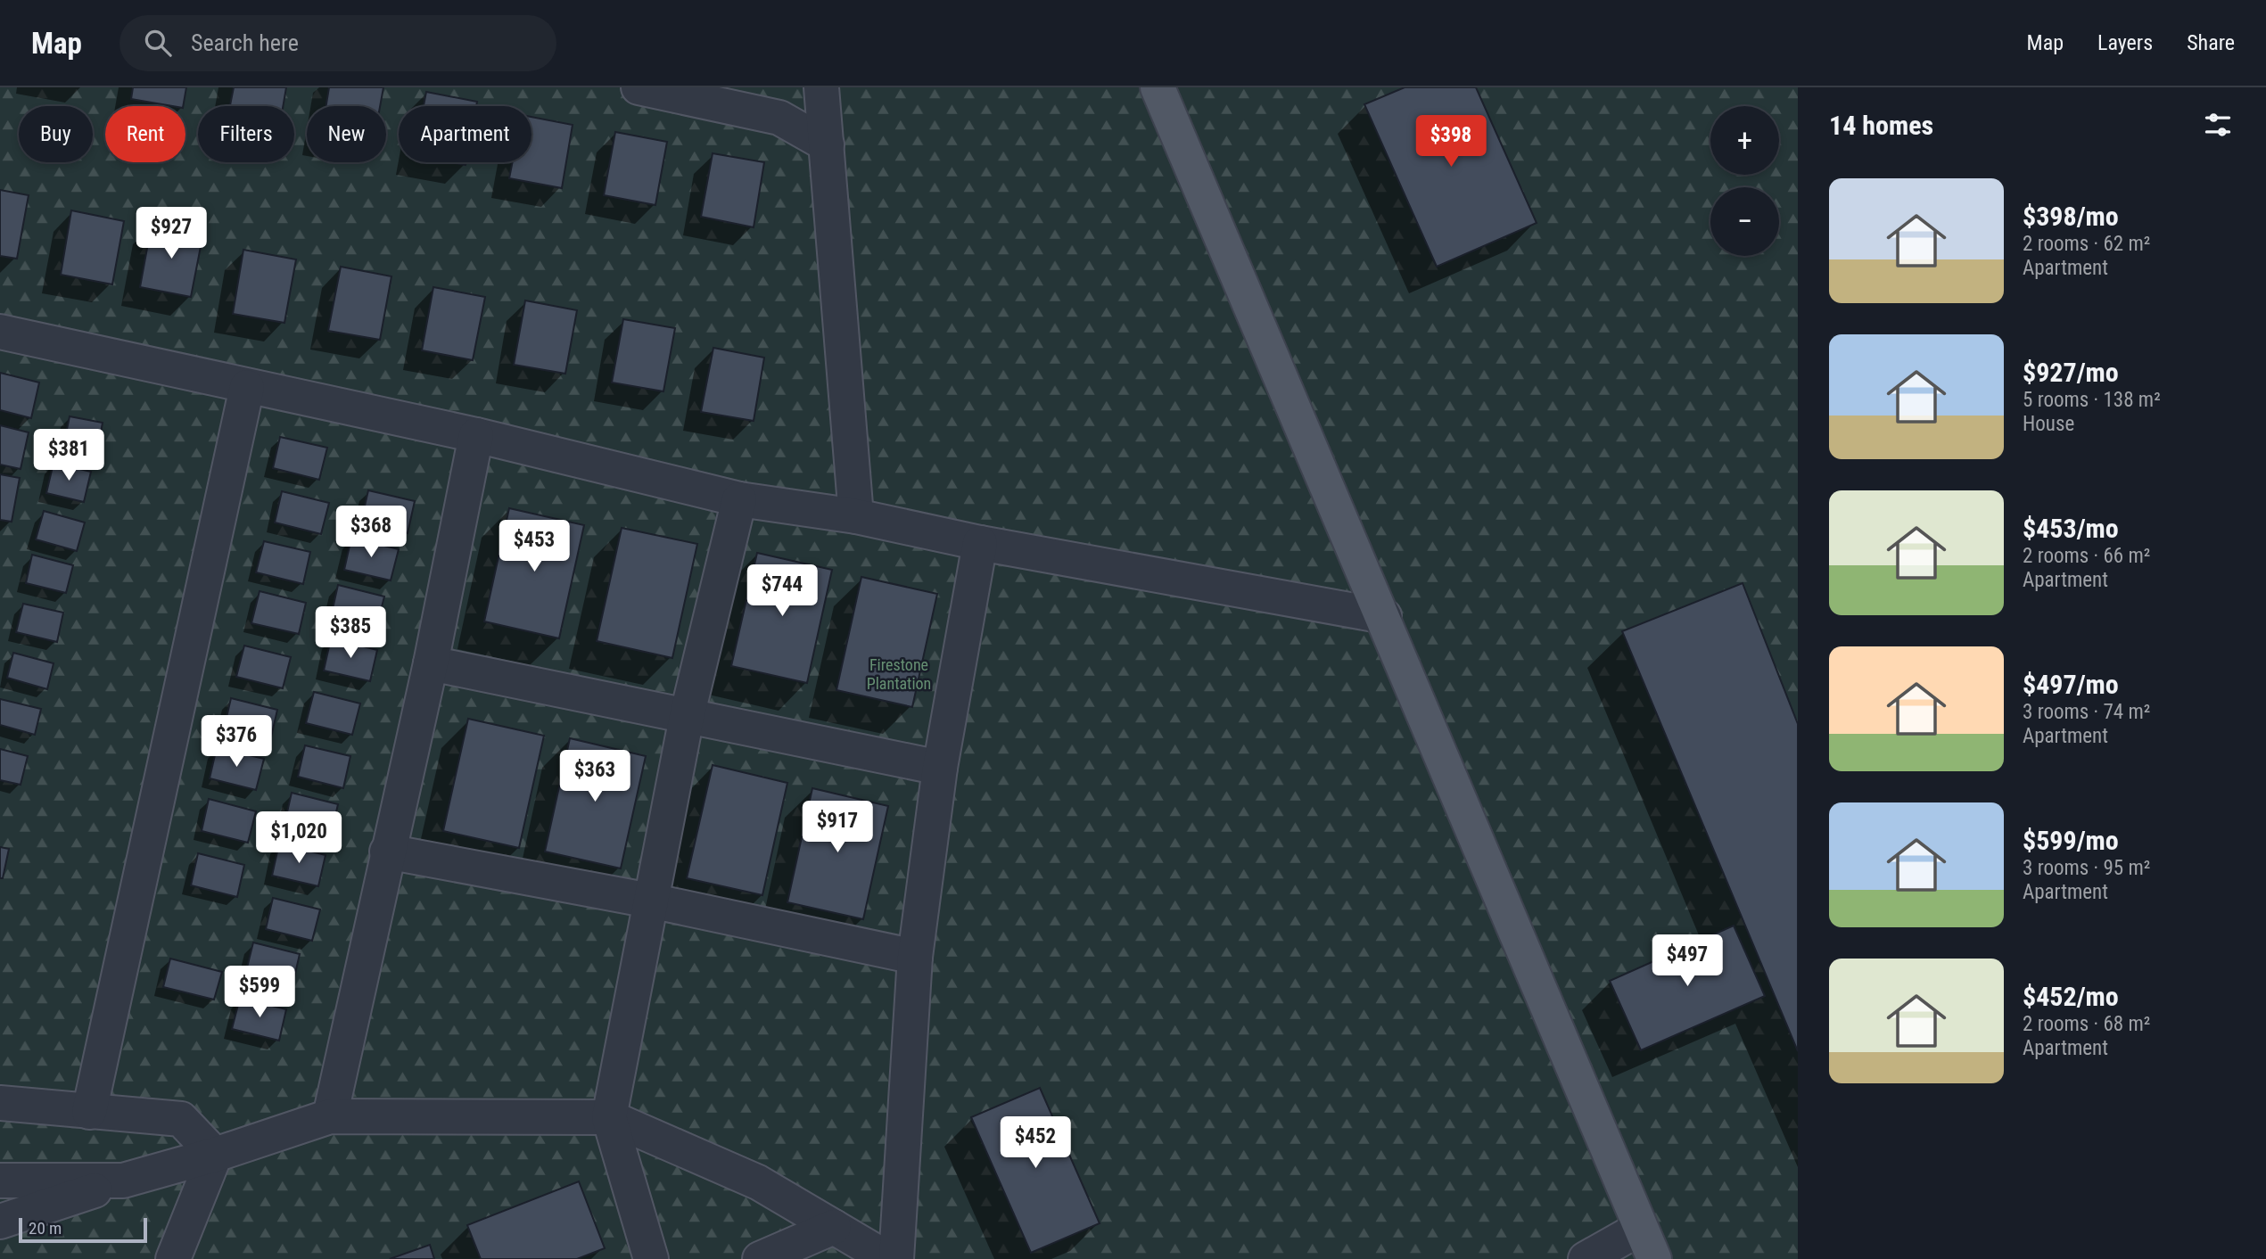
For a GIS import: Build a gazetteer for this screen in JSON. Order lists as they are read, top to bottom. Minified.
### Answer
{"parks":["Firestone Plantation"],"scale_bar":"20 m","page":{"header":"Map","search":"Search here","nav":["Map","Layers","Share"],"heading":"14 homes","map_buttons":["+","−"],"chip":["Buy","Rent","Filters","New","Apartment"],"price":["$398","$927","$381","$368","$453","$744","$385","$376","$363","$917","$1,020","$497","$599","$452"],"list":[{"name":"$398/mo","note":"2 rooms · 62 m² · Apartment"},{"name":"$927/mo","note":"5 rooms · 138 m² · House"},{"name":"$453/mo","note":"2 rooms · 66 m² · Apartment"},{"name":"$497/mo","note":"3 rooms · 74 m² · Apartment"},{"name":"$599/mo","note":"3 rooms · 95 m² · Apartment"},{"name":"$452/mo","note":"2 rooms · 68 m² · Apartment"}],"scale":"20 m"}}
